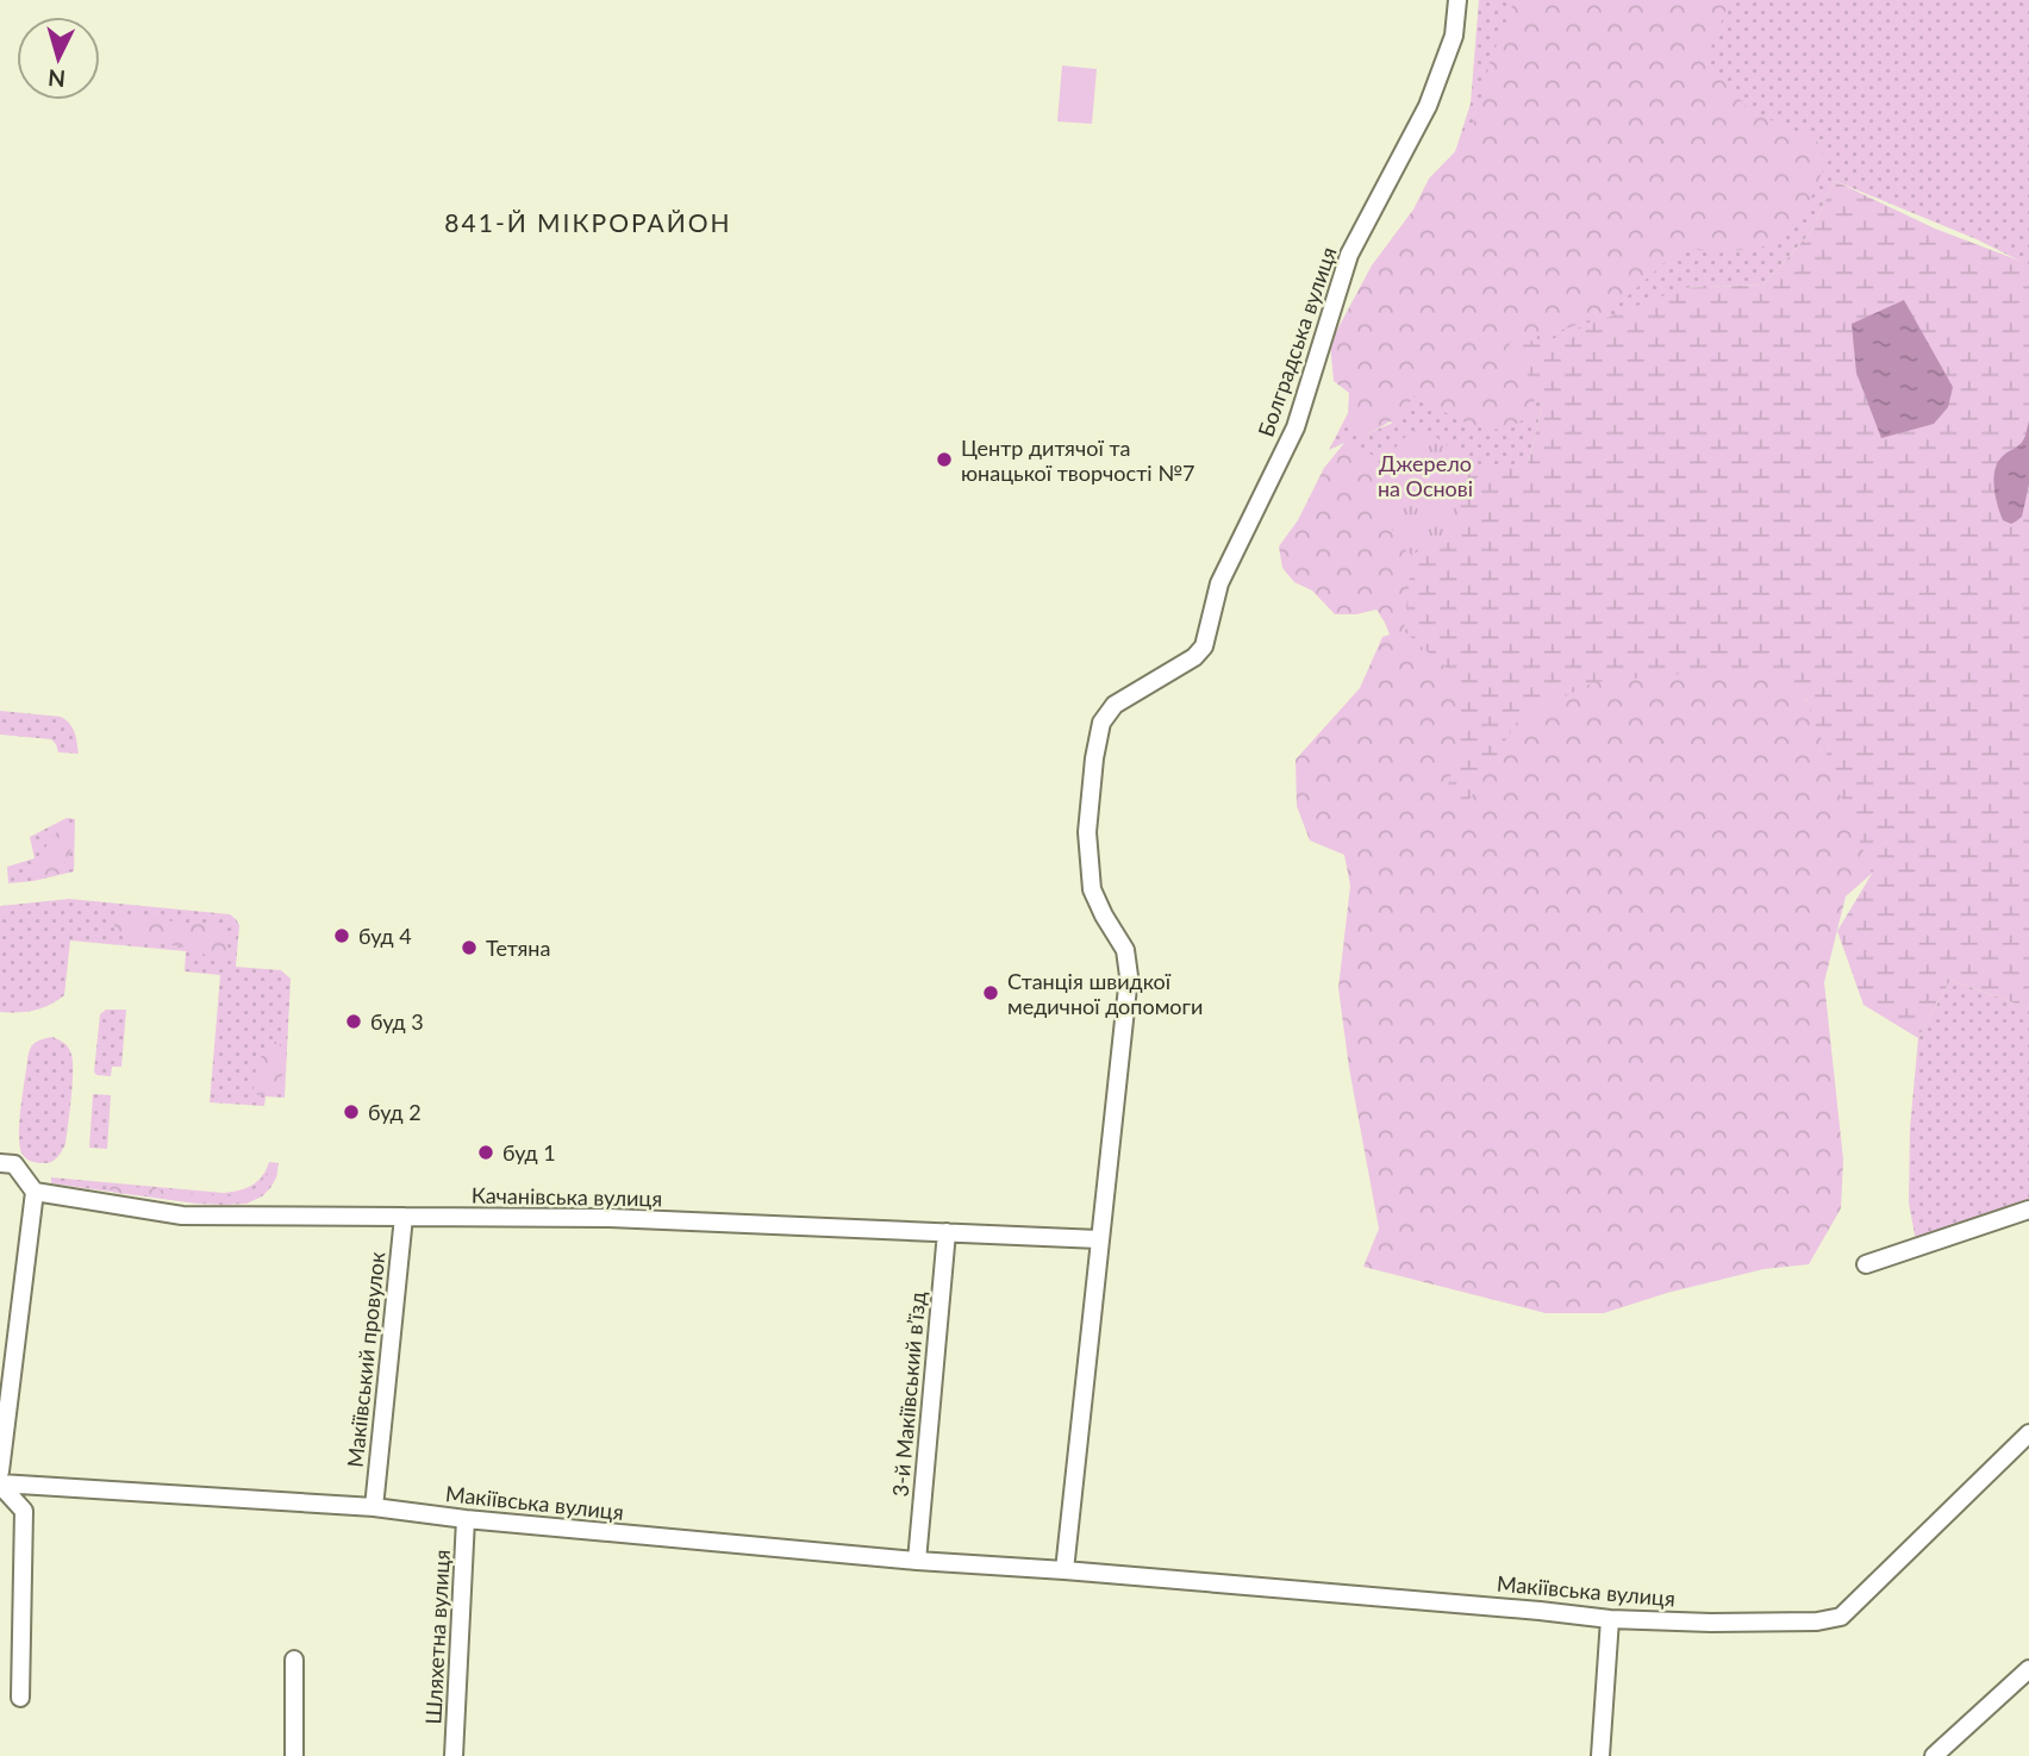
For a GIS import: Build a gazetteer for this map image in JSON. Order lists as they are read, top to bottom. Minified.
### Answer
{"streets":{"street":["Болградська вулиця","Качанівська вулиця","Макіївський провулок","3-й Макіївський в’їзд","Макіївська вулиця","Шляхетна вулиця"]},"crossings":[["Болградська вулиця","Качанівська вулиця"],["Качанівська вулиця","Макіївський провулок"],["Качанівська вулиця","3-й Макіївський в’їзд"],["Макіївський провулок","Макіївська вулиця"],["3-й Макіївський в’їзд","Макіївська вулиця"],["Макіївська вулиця","Шляхетна вулиця"]],"districts":["841-Й МІКРОРАЙОН"],"parks":["Джерело на Основі"],"places":["Центр дитячої та юнацької творчості №7","буд 4","Тетяна","Станція швидкої медичної допомоги","буд 3","буд 2","буд 1"],"north":"bottom"}
